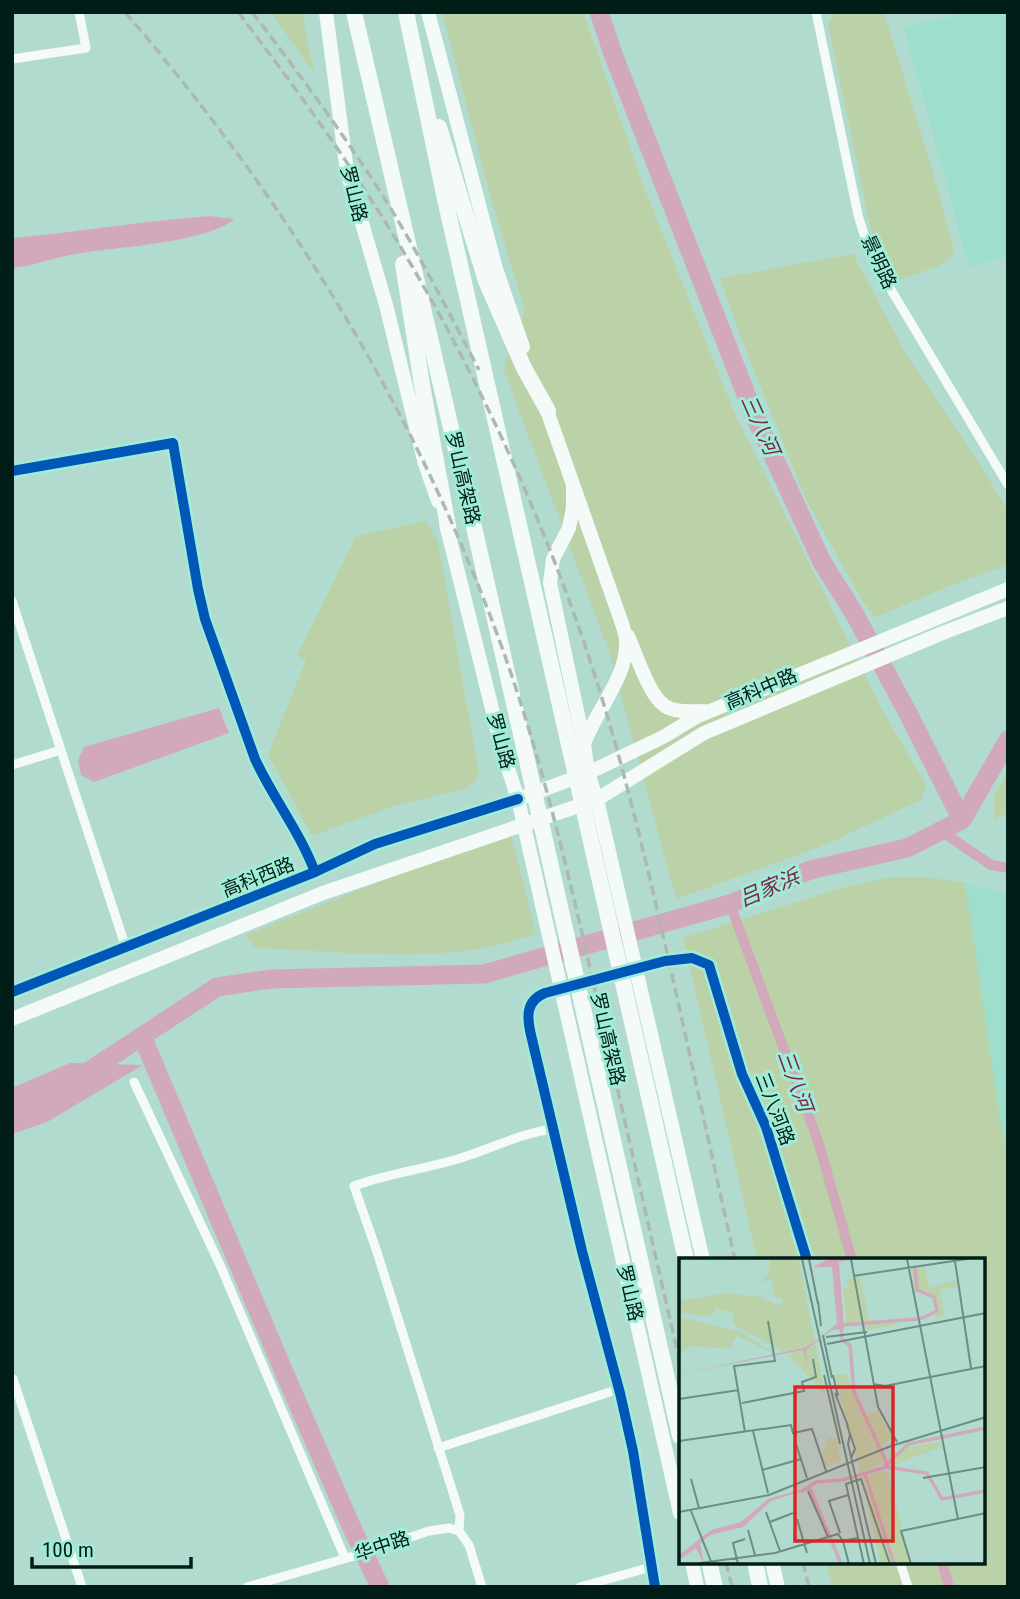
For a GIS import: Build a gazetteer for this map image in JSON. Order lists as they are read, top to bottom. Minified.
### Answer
{"streets":{"highway":["罗山高架路"],"main road":["罗山路","高科中路","高科西路"],"street":["景明路","三八河路","华中路"]},"crossings":[["罗山路","高科中路"],["罗山路","高科西路"],["高科中路","高科西路"]],"water":["三八河","吕家浜"],"scale_bar":"100 m"}
